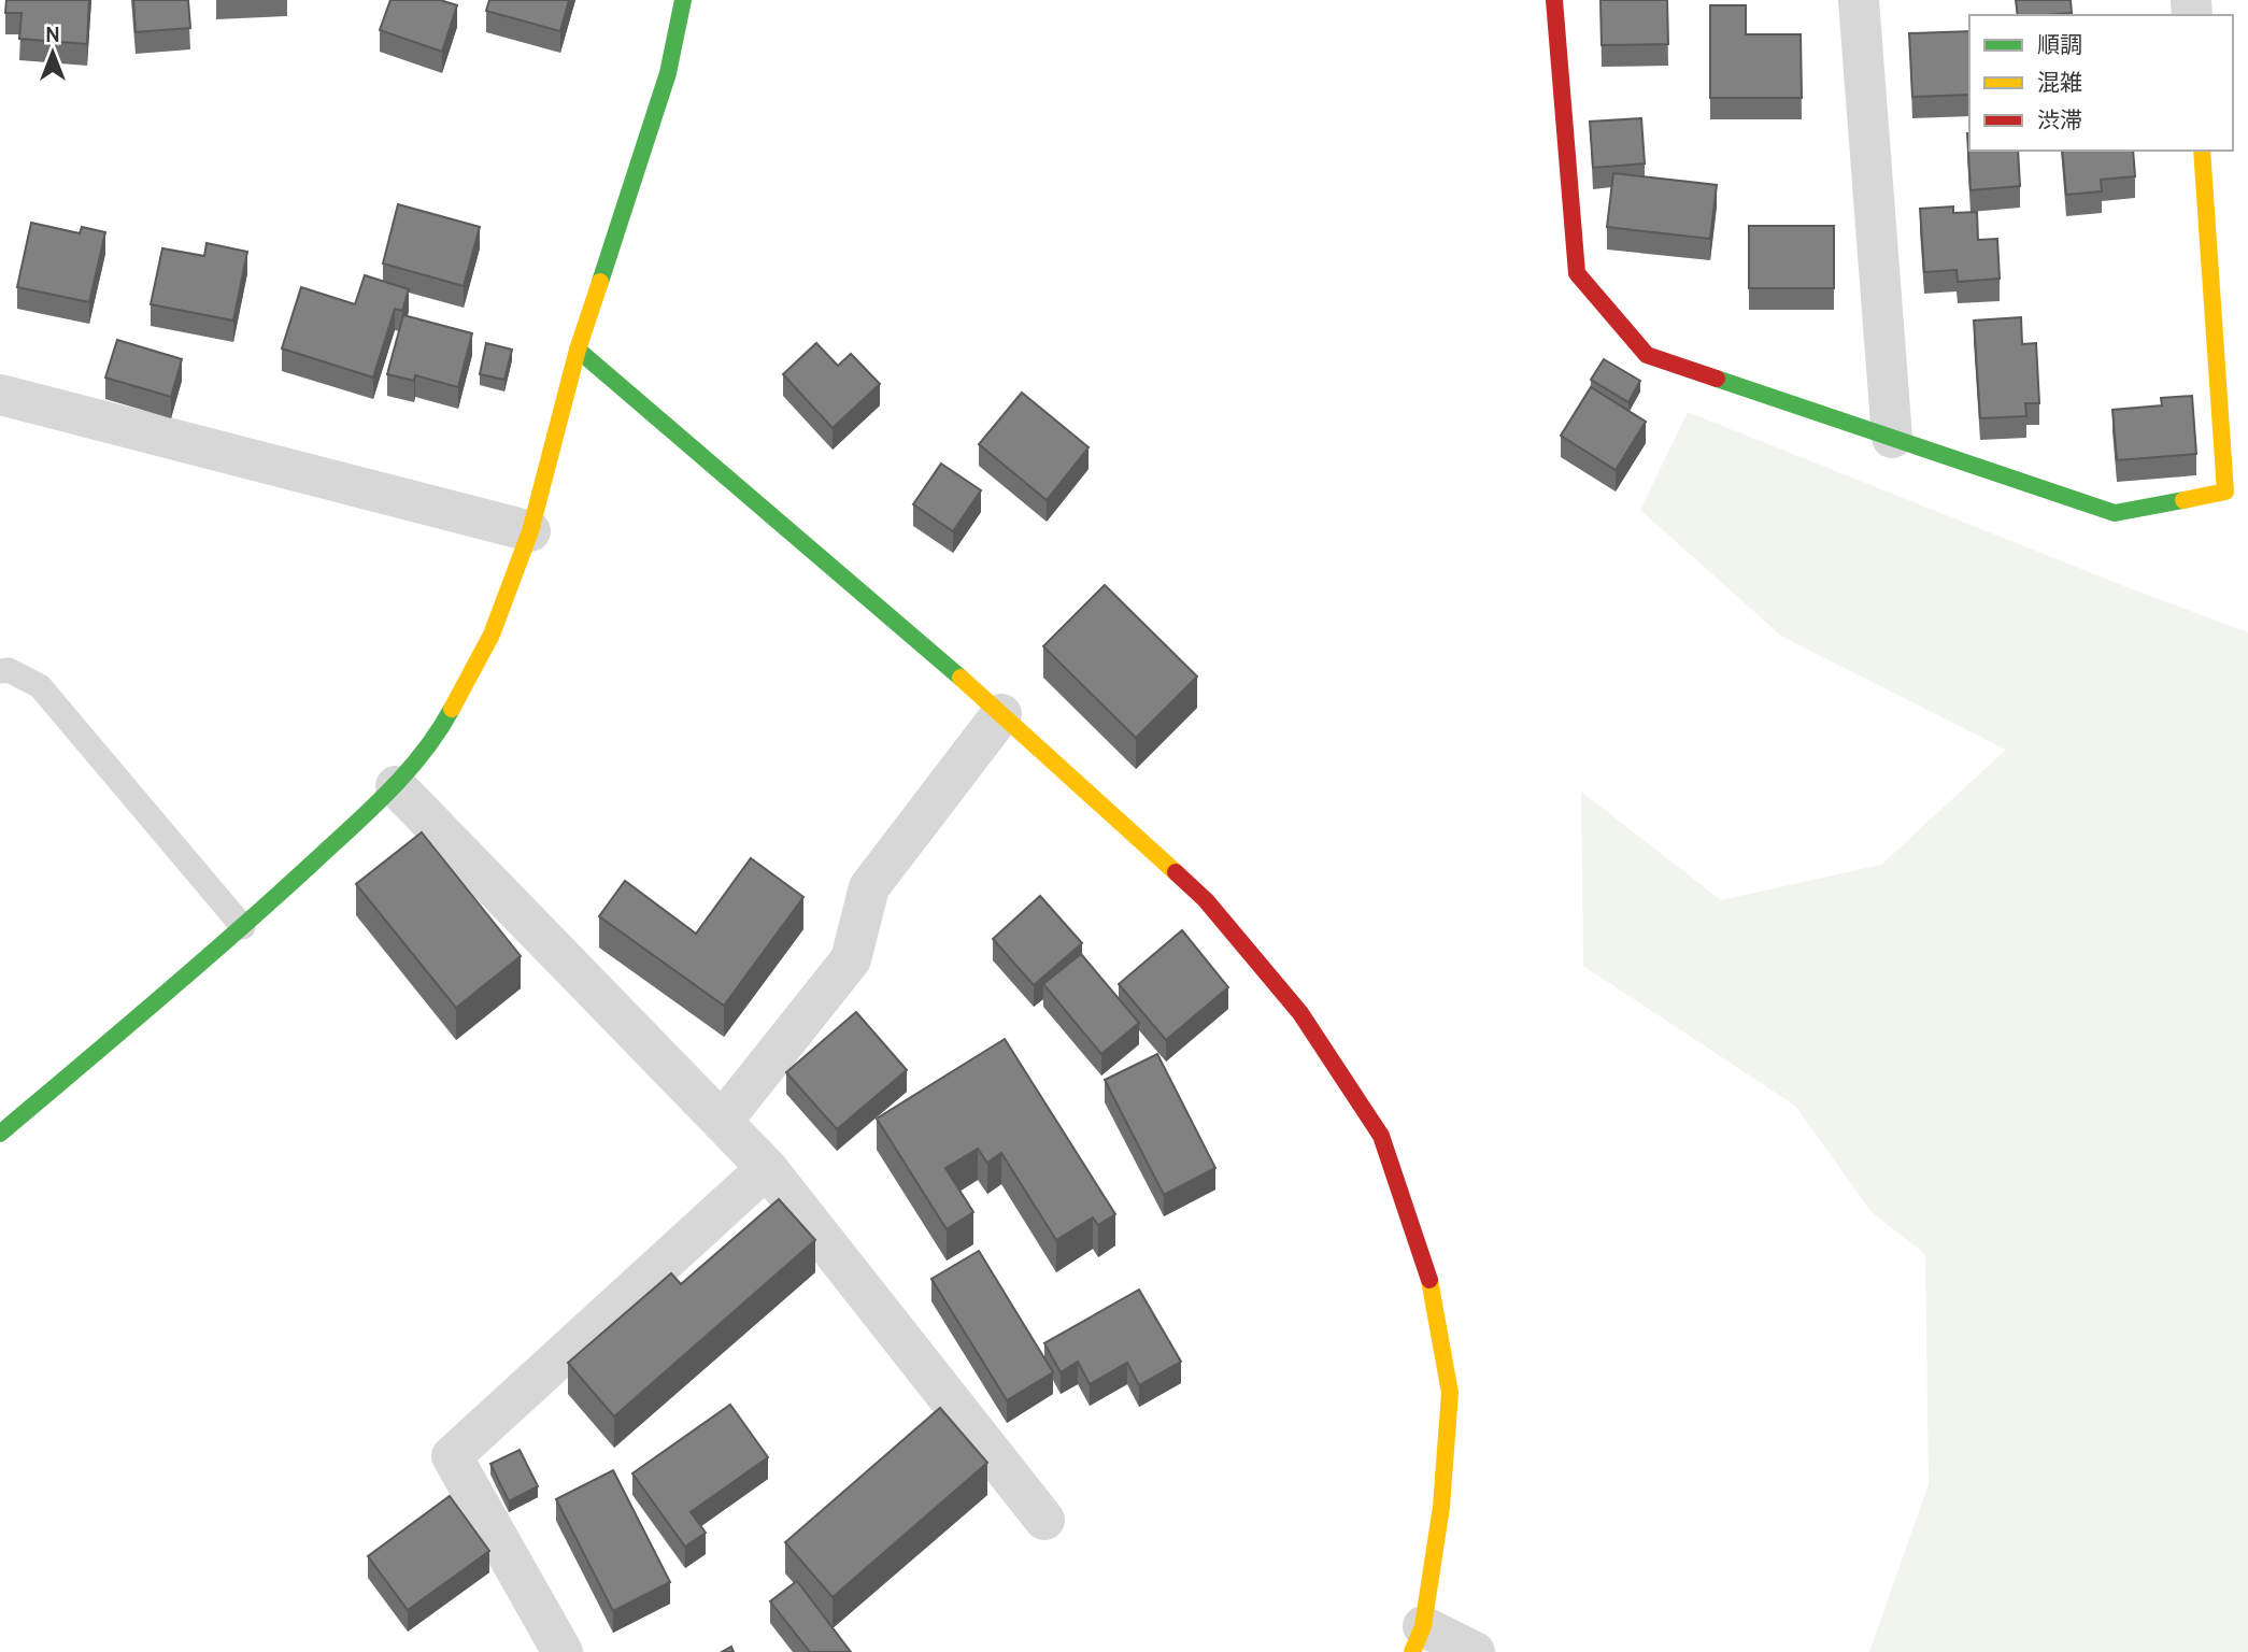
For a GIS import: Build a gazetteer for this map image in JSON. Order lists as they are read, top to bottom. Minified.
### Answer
{"legend":["順調","混雑","渋滞"],"north":"top"}
